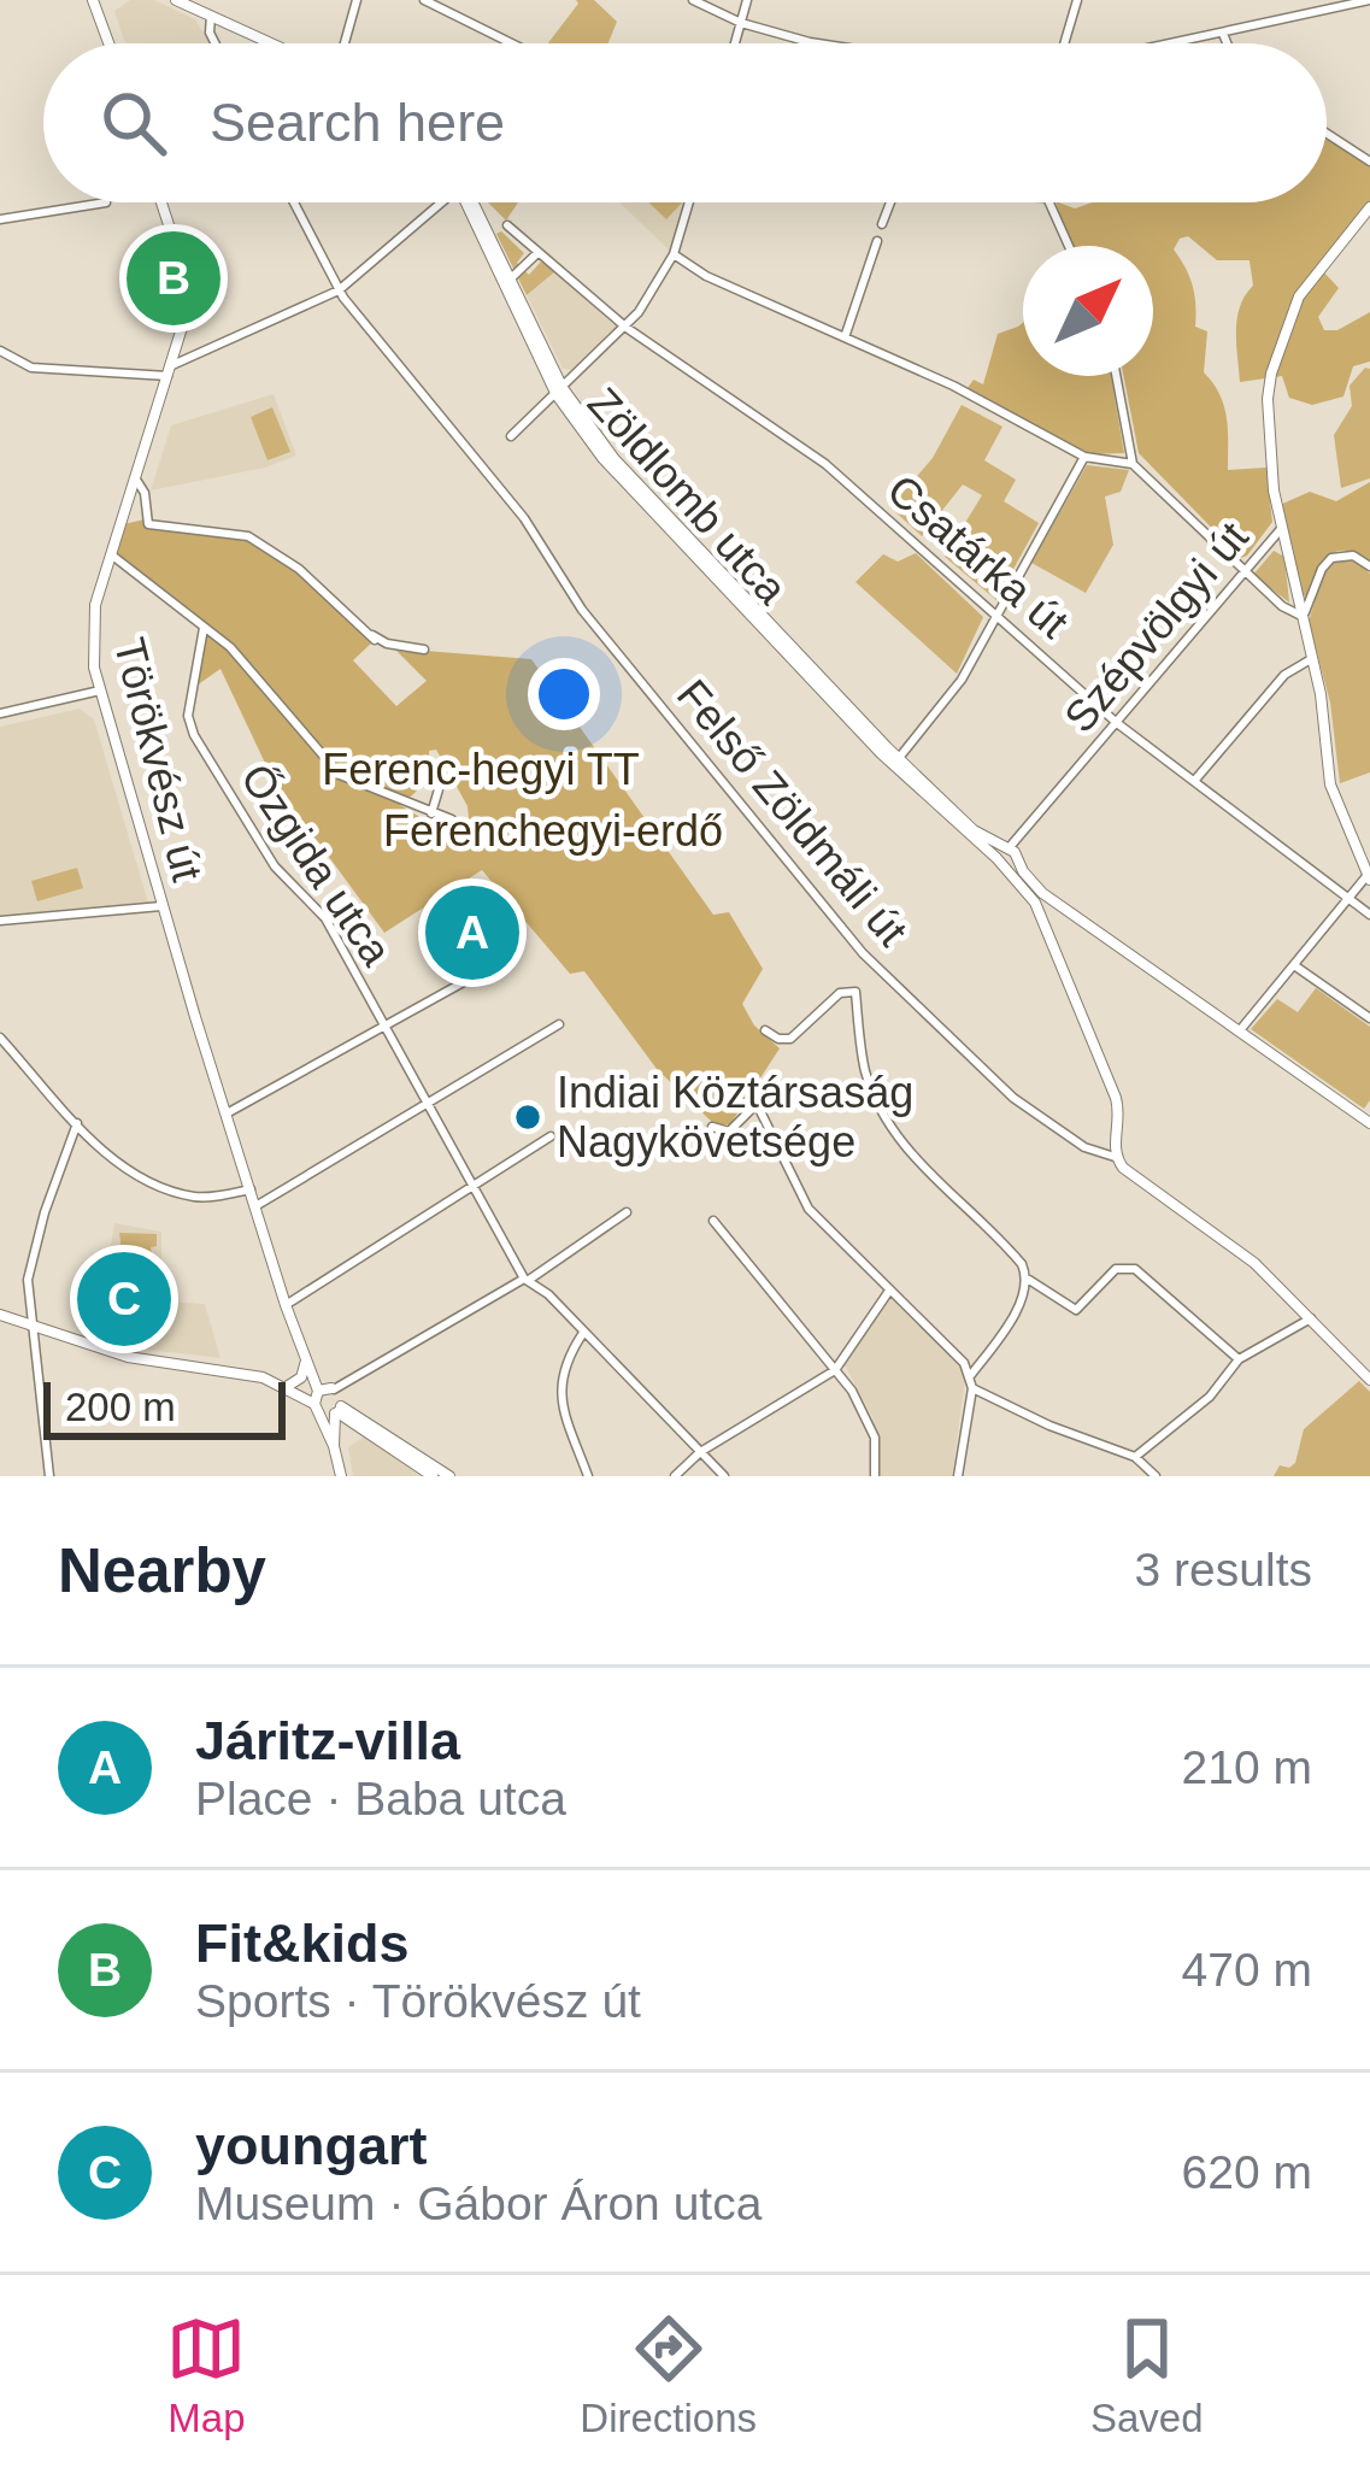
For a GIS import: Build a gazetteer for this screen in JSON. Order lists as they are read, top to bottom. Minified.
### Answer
{"streets":{"street":["Zöldlomb utca","Csatárka út","Szépvölgyi út","Törökvész út","Felső Zöldmáli út","Őzgida utca"]},"crossings":[["Zöldlomb utca","Szépvölgyi út"],["Csatárka út","Szépvölgyi út"]],"parks":["Ferenc-hegyi TT","Ferenchegyi-erdő"],"places":["Indiai Köztársaság Nagykövetsége"],"scale_bar":"200 m","north":"top right","page":{"search":"Search here","pins":["B","A","C"],"scale":"200 m","heading":["Nearby","3 results"],"list":[{"mark":"A","name":"Járitz-villa","note":"Place · Baba utca","value":"210 m"},{"mark":"B","name":"Fit&kids","note":"Sports · Törökvész út","value":"470 m"},{"mark":"C","name":"youngart","note":"Museum · Gábor Áron utca","value":"620 m"}],"nav":["Map","Directions","Saved"]}}
